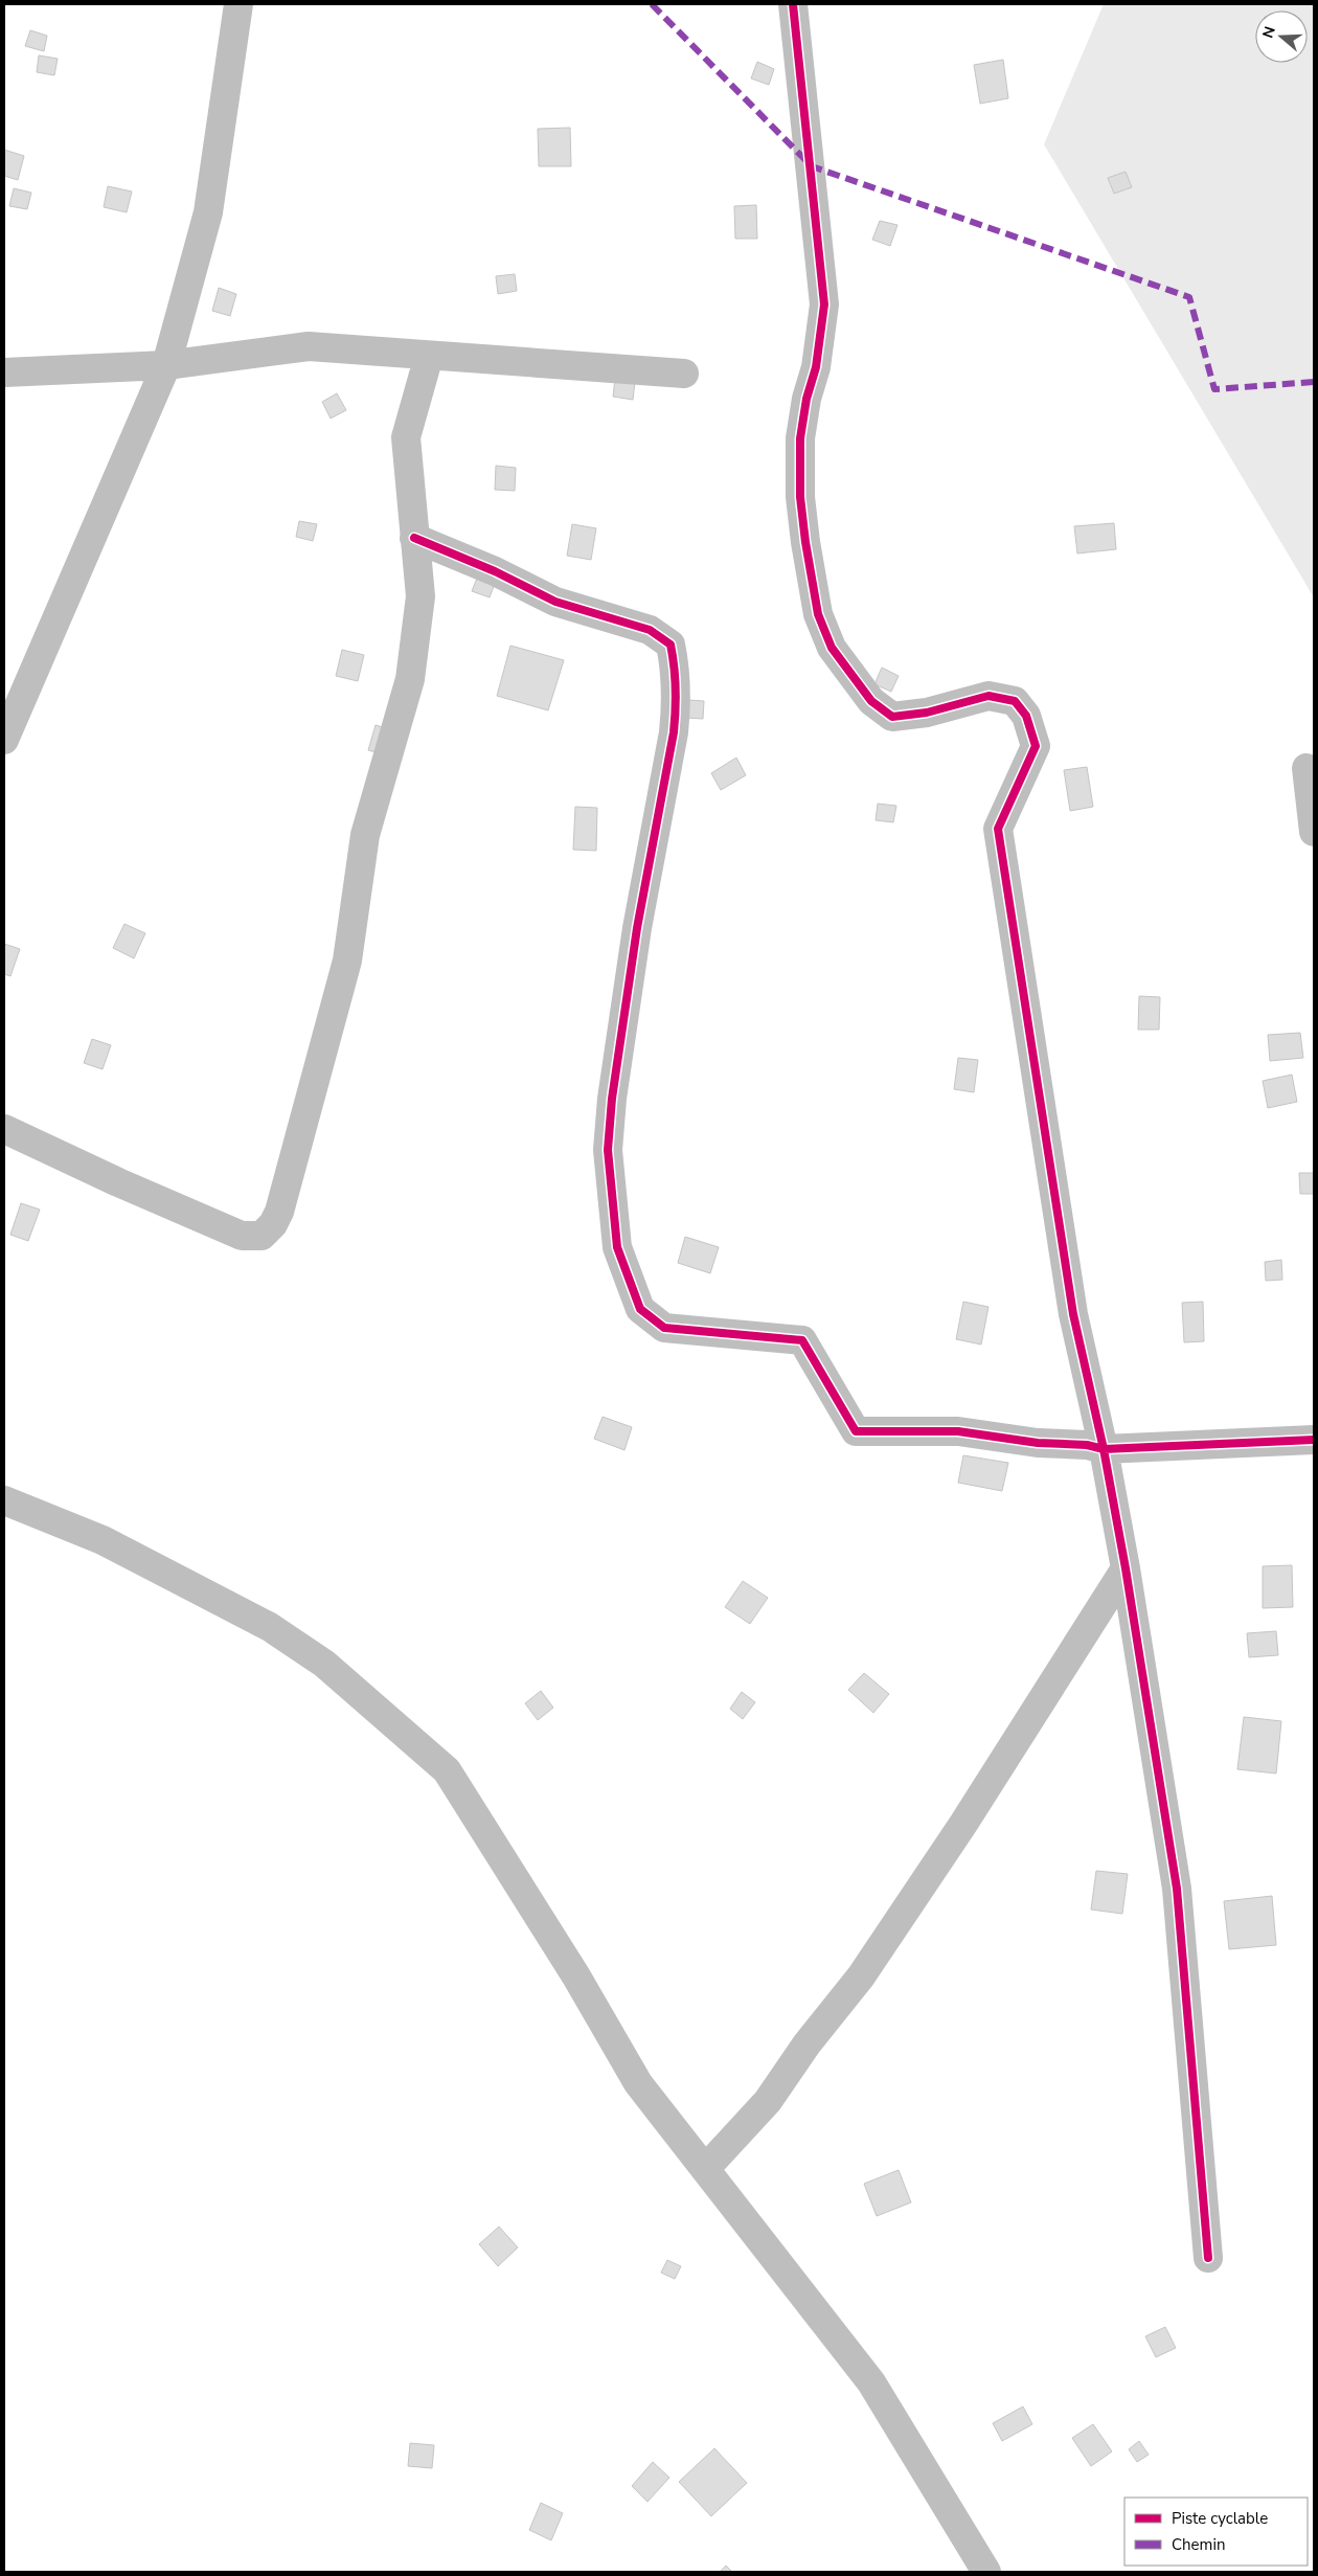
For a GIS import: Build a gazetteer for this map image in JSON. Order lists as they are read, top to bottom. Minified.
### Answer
{"legend":["Piste cyclable","Chemin"],"north":"left"}
